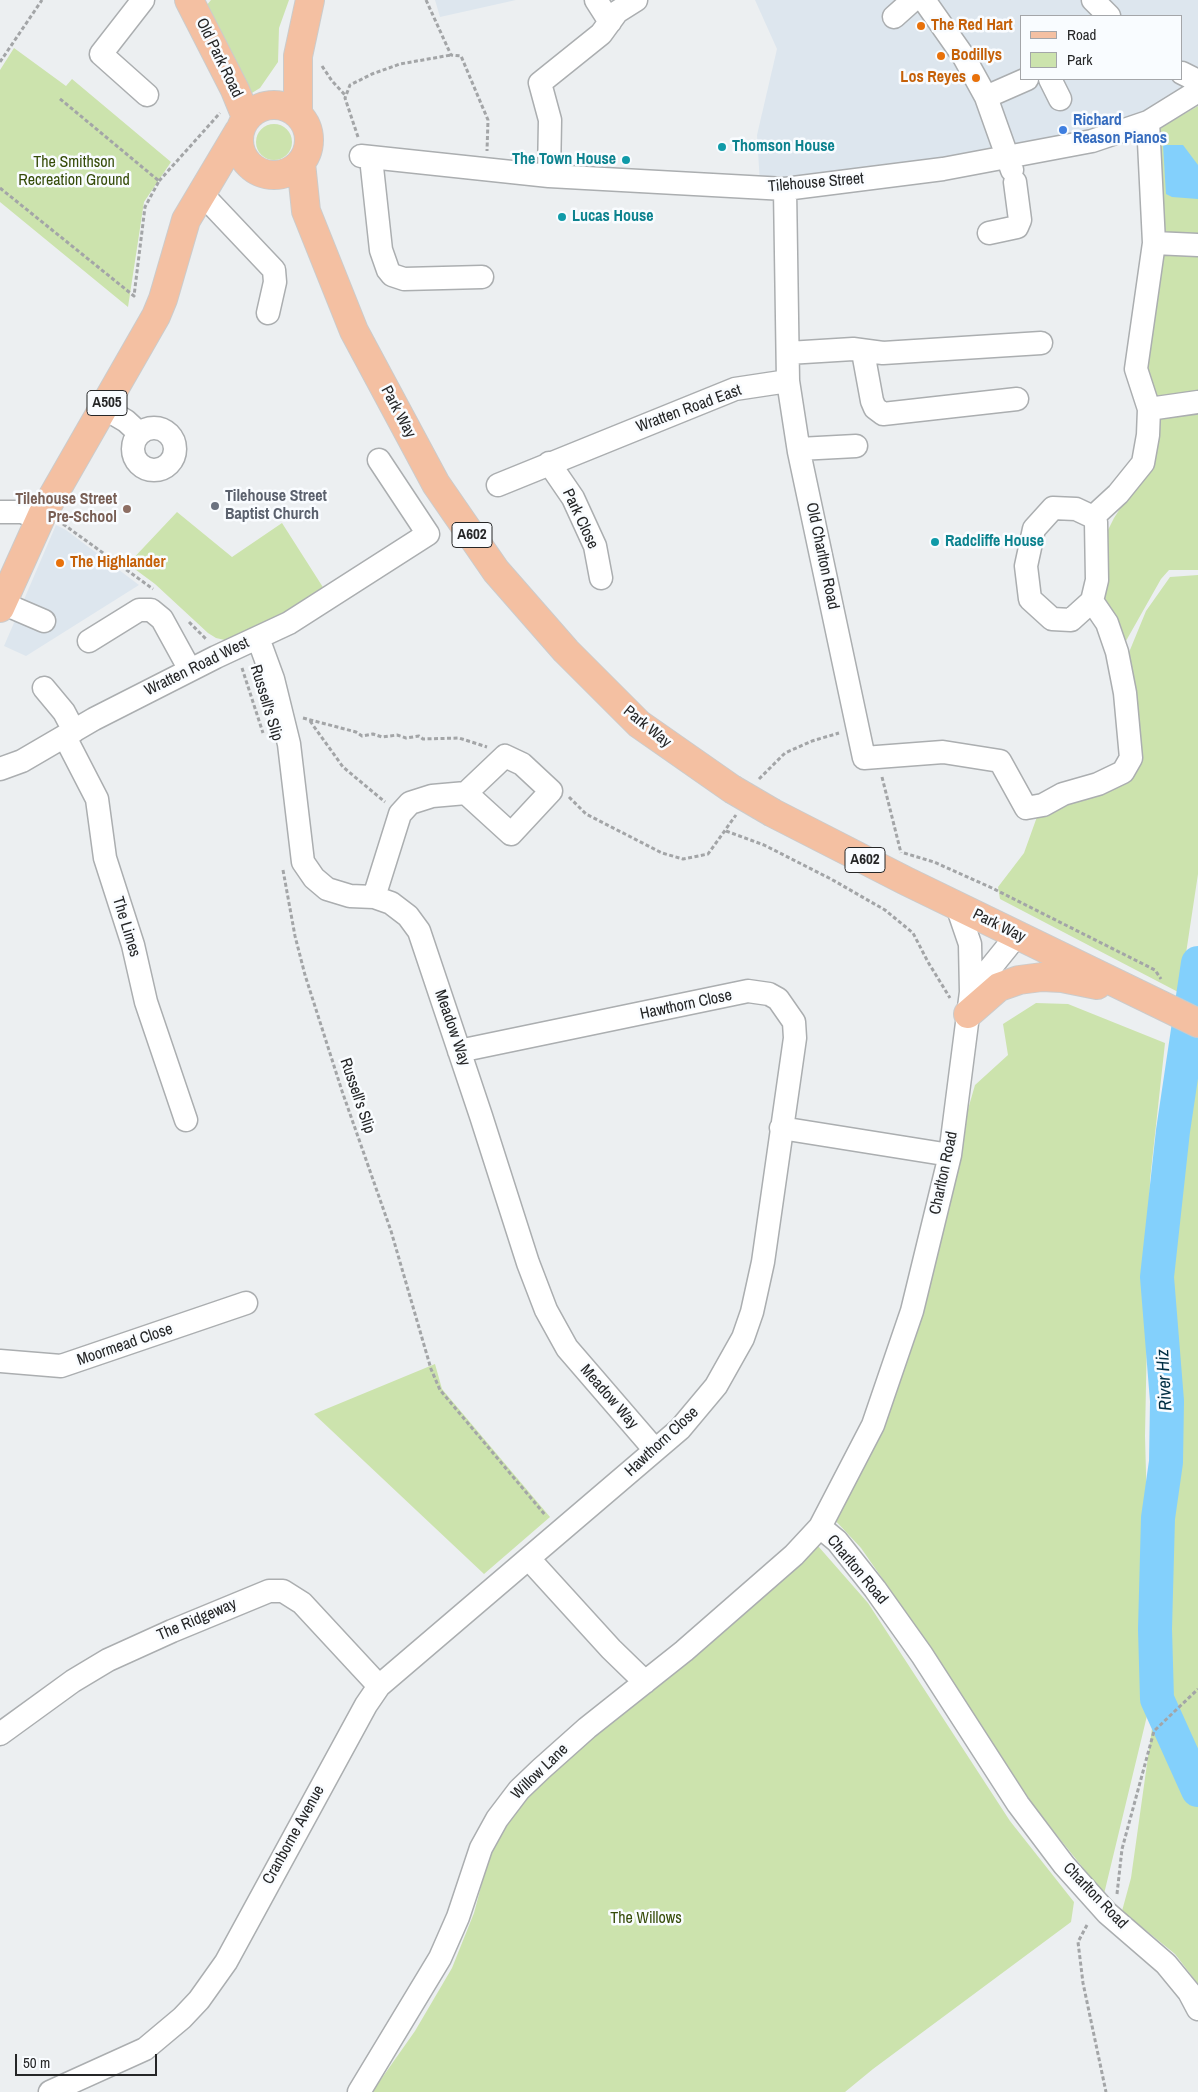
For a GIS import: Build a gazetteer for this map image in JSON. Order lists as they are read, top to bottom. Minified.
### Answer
{"streets":{"main road":["Old Park Road","A505","Park Way","A602"],"street":["Tilehouse Street","Wratten Road East","Park Close","Old Charlton Road","Wratten Road West","The Limes","Hawthorn Close","Meadow Way","Charlton Road","Moormead Close","The Ridgeway","Willow Lane","Cranborne Avenue"],"path":["Russell's Slip"]},"crossings":[["Old Park Road","A505"],["Old Park Road","Park Way"],["A505","Park Way"],["Wratten Road East","Park Close"],["Wratten Road East","Old Charlton Road"],["Park Way","Charlton Road"],["Wratten Road West","Russell's Slip"],["Wratten Road West","The Limes"],["Wratten Road West","Meadow Way"],["Hawthorn Close","Meadow Way"],["Hawthorn Close","Cranborne Avenue"],["Charlton Road","Willow Lane"],["The Ridgeway","Cranborne Avenue"]],"water":["River Hiz"],"parks":["The Smithson Recreation Ground","The Willows"],"places":["The Red Hart","Bodillys","Los Reyes","Richard Reason Pianos","Thomson House","The Town House","Lucas House","Tilehouse Street Baptist Church","Tilehouse Street Pre-School","Radcliffe House","The Highlander"],"legend":["Road","Park"],"scale_bar":"50 m"}
